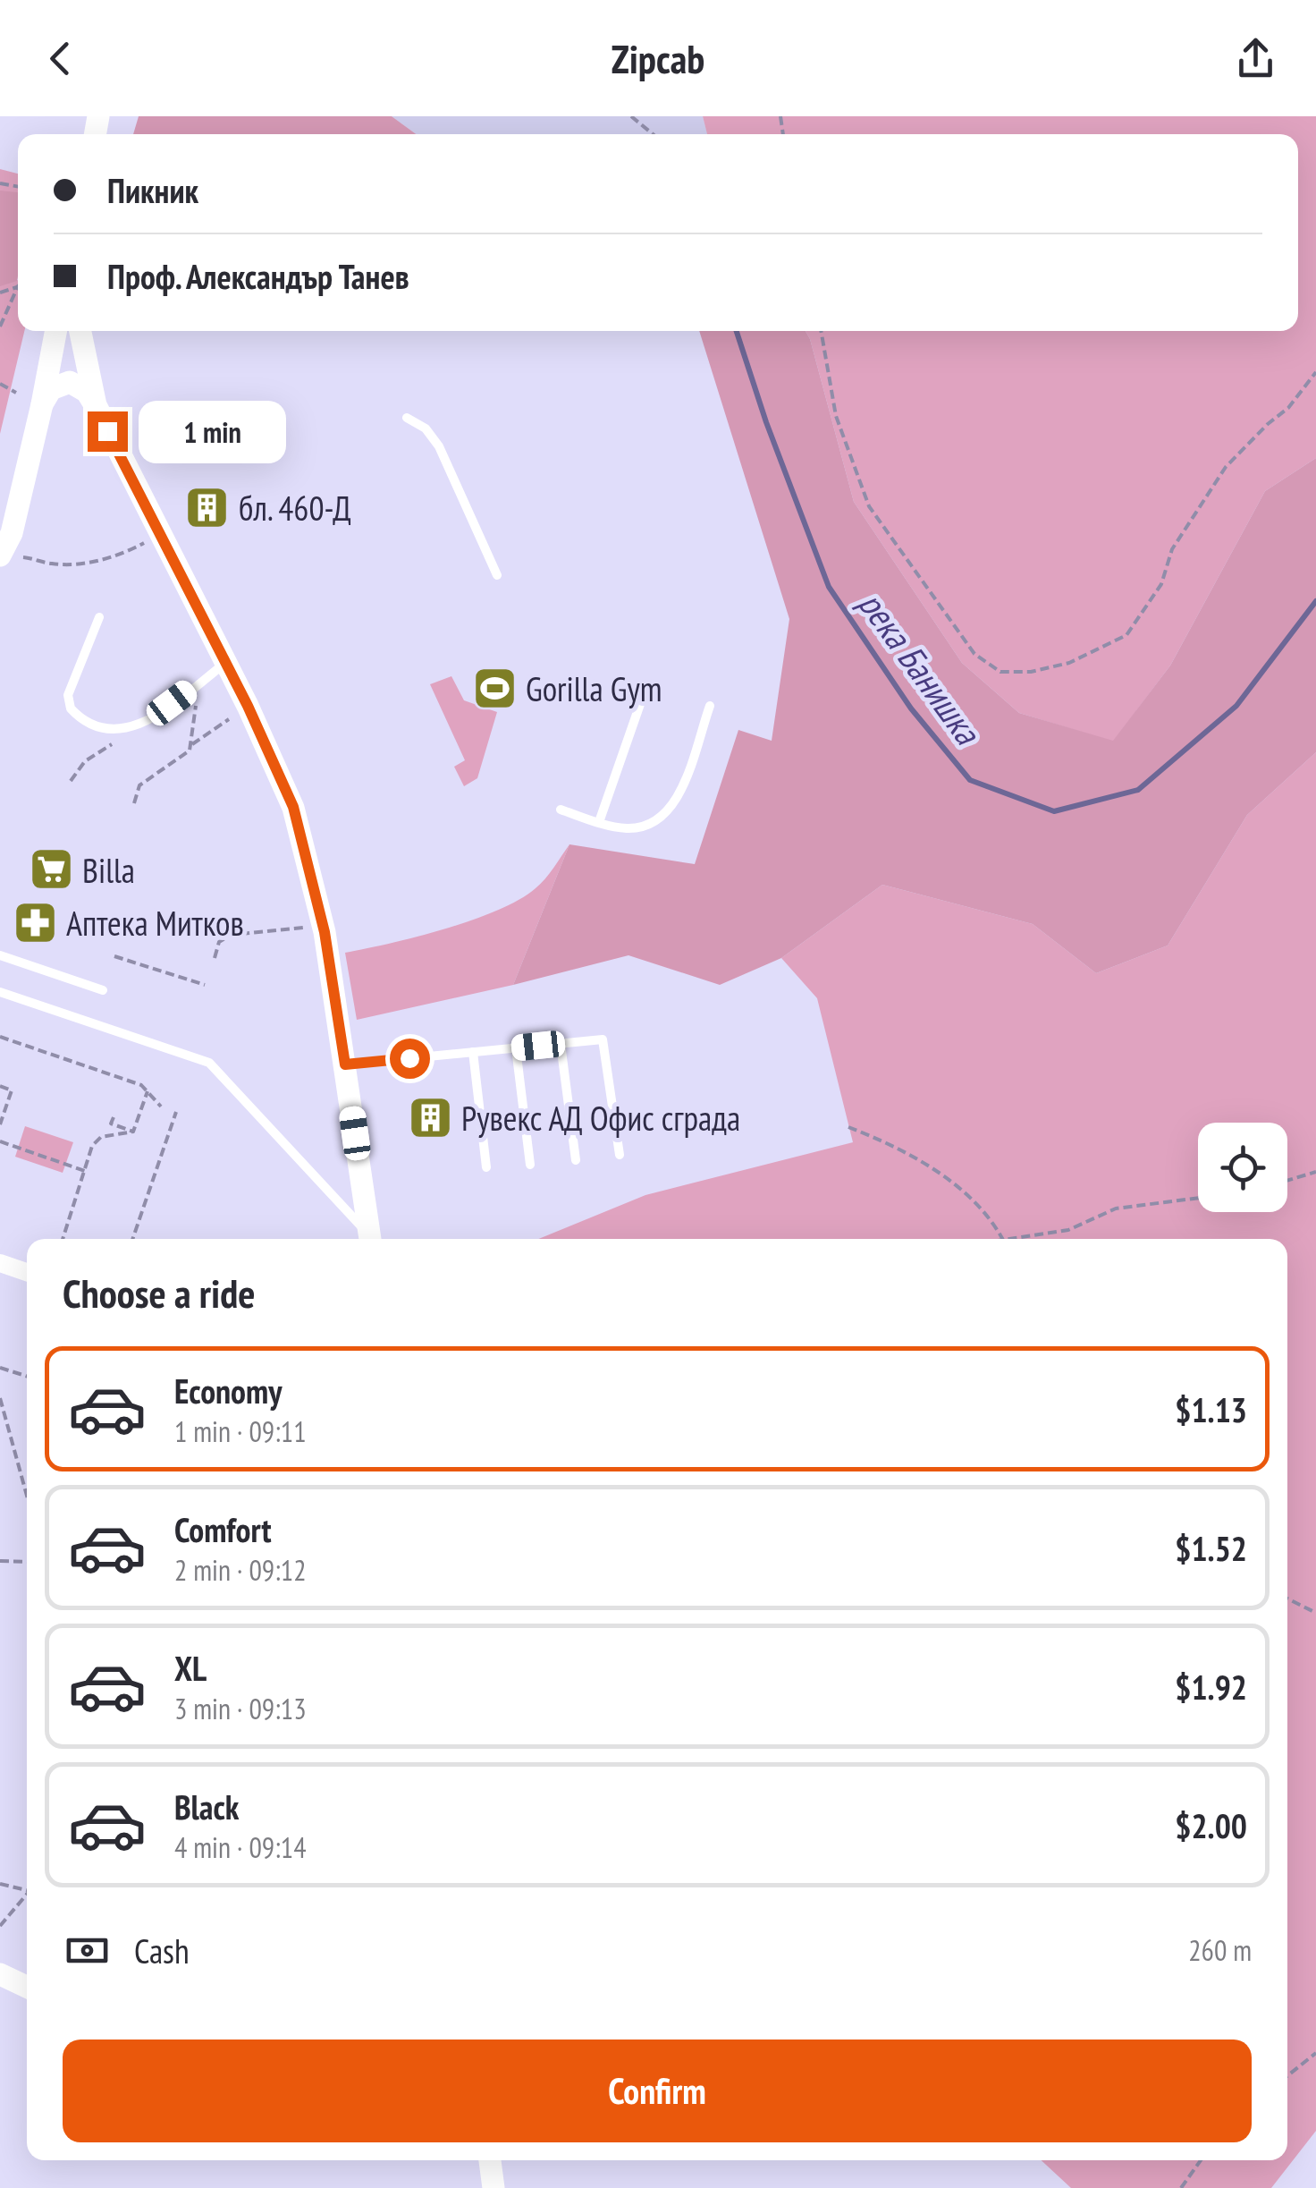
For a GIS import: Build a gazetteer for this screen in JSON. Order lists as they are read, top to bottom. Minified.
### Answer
{"water":["река Банишка"],"places":{"building":["бл. 460-Д","Рувекс АД Офис сграда"],"sports":["Gorilla Gym"],"supermarket":["Billa"],"pharmacy":["Аптека Митков"]},"page":{"header":"Zipcab","banner":["Пикник","Проф. Александър Танев"],"bubble":"1 min","heading":"Choose a ride","list":[{"name":"Economy","note":"1 min · 09:11","value":"$1.13"},{"name":"Comfort","note":"2 min · 09:12","value":"$1.52"},{"name":"XL","note":"3 min · 09:13","value":"$1.92"},{"name":"Black","note":"4 min · 09:14","value":"$2.00"}],"pay":["Cash","260 m"],"buttons":"Confirm"}}
